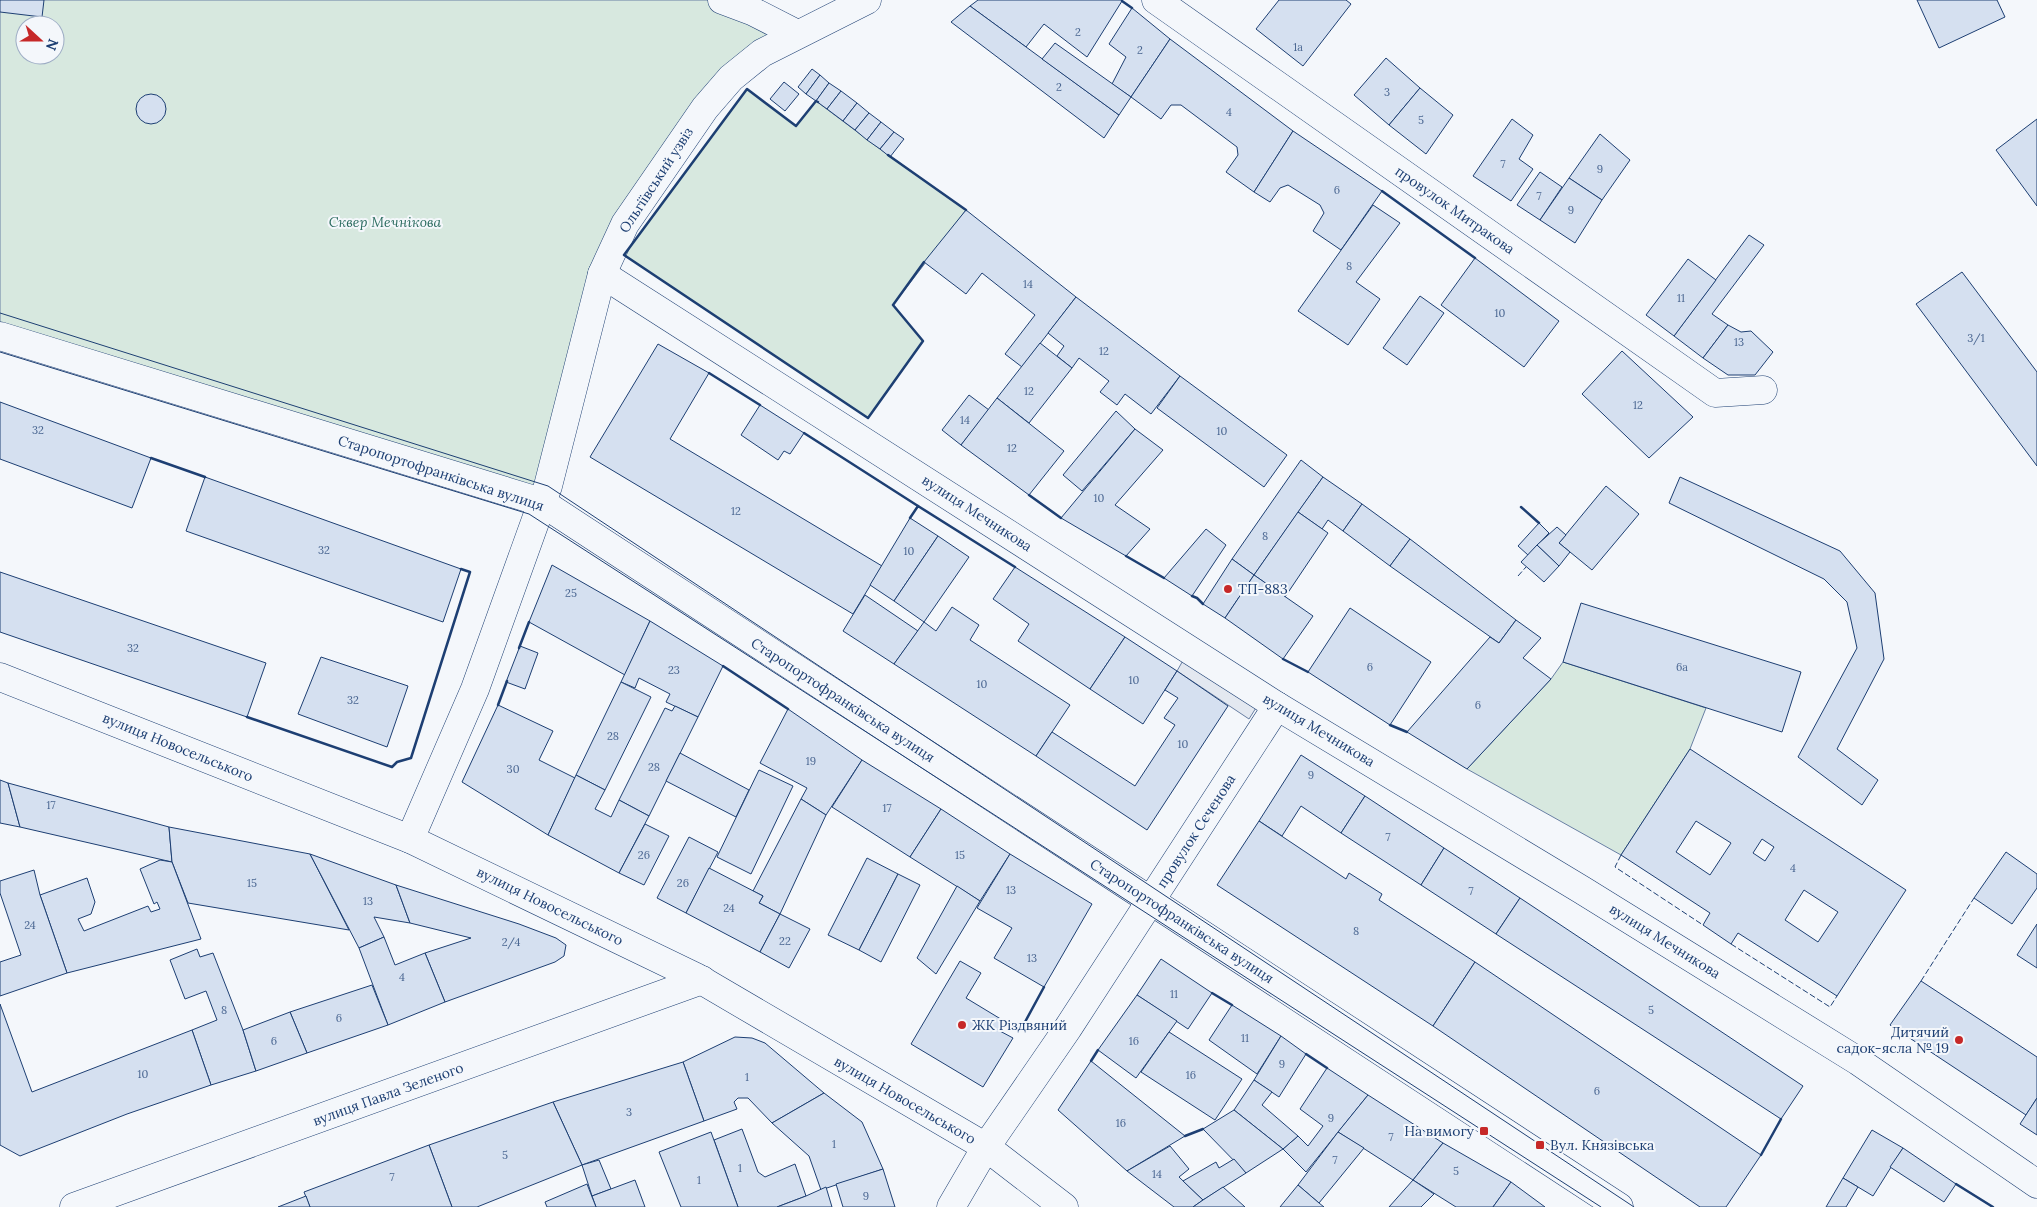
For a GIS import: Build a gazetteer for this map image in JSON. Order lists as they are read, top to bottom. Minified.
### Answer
{"streets":{"street":["Ольгіївський узвіз","провулок Митракова","Старопортофранківська вулиця","вулиця Мечникова","вулиця Новосельського","провулок Сєченова","вулиця Павла Зеленого"]},"crossings":[["Ольгіївський узвіз","Старопортофранківська вулиця"],["Ольгіївський узвіз","вулиця Мечникова"],["Ольгіївський узвіз","вулиця Новосельського"],["Старопортофранківська вулиця","провулок Сєченова"],["вулиця Мечникова","провулок Сєченова"],["вулиця Новосельського","провулок Сєченова"],["вулиця Новосельського","вулиця Павла Зеленого"]],"parks":["Сквер Мечнікова"],"places":{"other":["ТП-883","ЖК Різдвяний","Дитячий садок-ясла № 19"],"transit":["На вимогу","Вул. Князівська"]},"house_numbers":["2","1а","2","2","3","4","5","7","9","6","7","9","8","14","11","10","3/1","13","12","12","12","14","32","10","12","10","12","8","32","10","25","32","6","6а","23","10","10","32","6","28","10","19","28","30","9","17","17","7","26","15","4","15","26","13","7","13","24","24","8","22","2/4","13","4","11","8","5","6","11","6","16","9","10","16","1","6","3","9","16","7","1","5","7","1","5","14","7","1","9"],"north":"right"}
